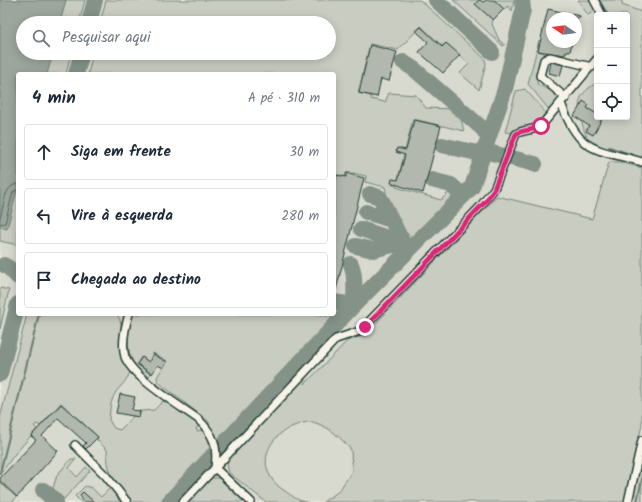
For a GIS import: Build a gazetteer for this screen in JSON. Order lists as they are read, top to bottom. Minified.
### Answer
{"north":"left","page":{"map_buttons":["+","−"],"search":"Pesquisar aqui","heading":["4 min","A pé · 310 m"],"list":[["Siga em frente","30 m"],["Vire à esquerda","280 m"],"Chegada ao destino"]}}
